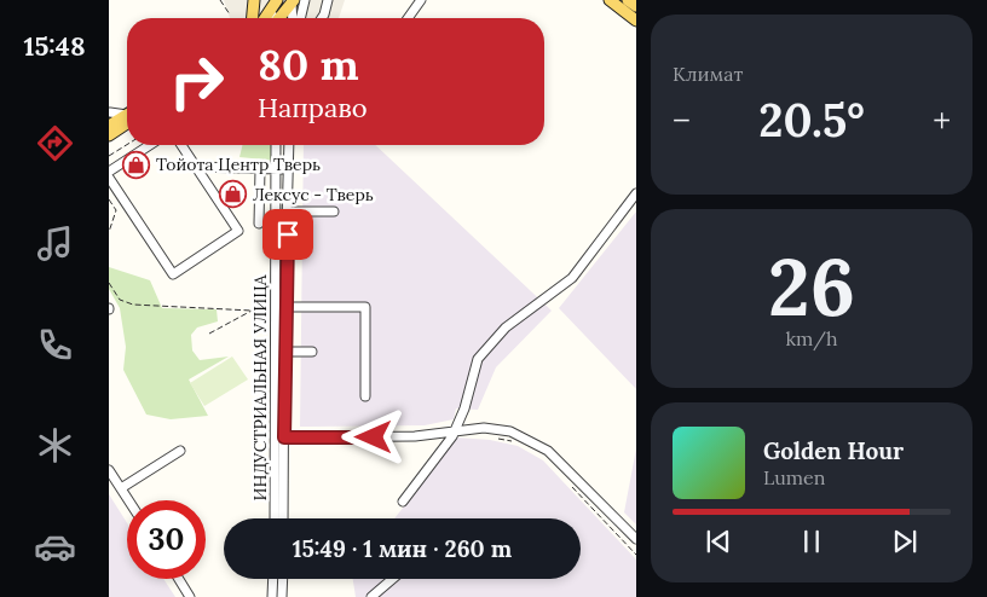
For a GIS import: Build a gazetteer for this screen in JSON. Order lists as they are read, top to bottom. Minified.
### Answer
{"streets":{"street":["ИНДУСТРИАЛЬНАЯ УЛИЦА"]},"places":{"shop":["Тойота Центр Тверь","Лексус - Тверь"]},"page":{"tabs":"15:48","tile":["Климат",["26","km/h"]],"turn":["80 m","Направо"],"heat":["−","20.5°","+"],"song":["Golden Hour","Lumen"],"limit":"30","trip":"15:49 · 1 мин · 260 m"}}
